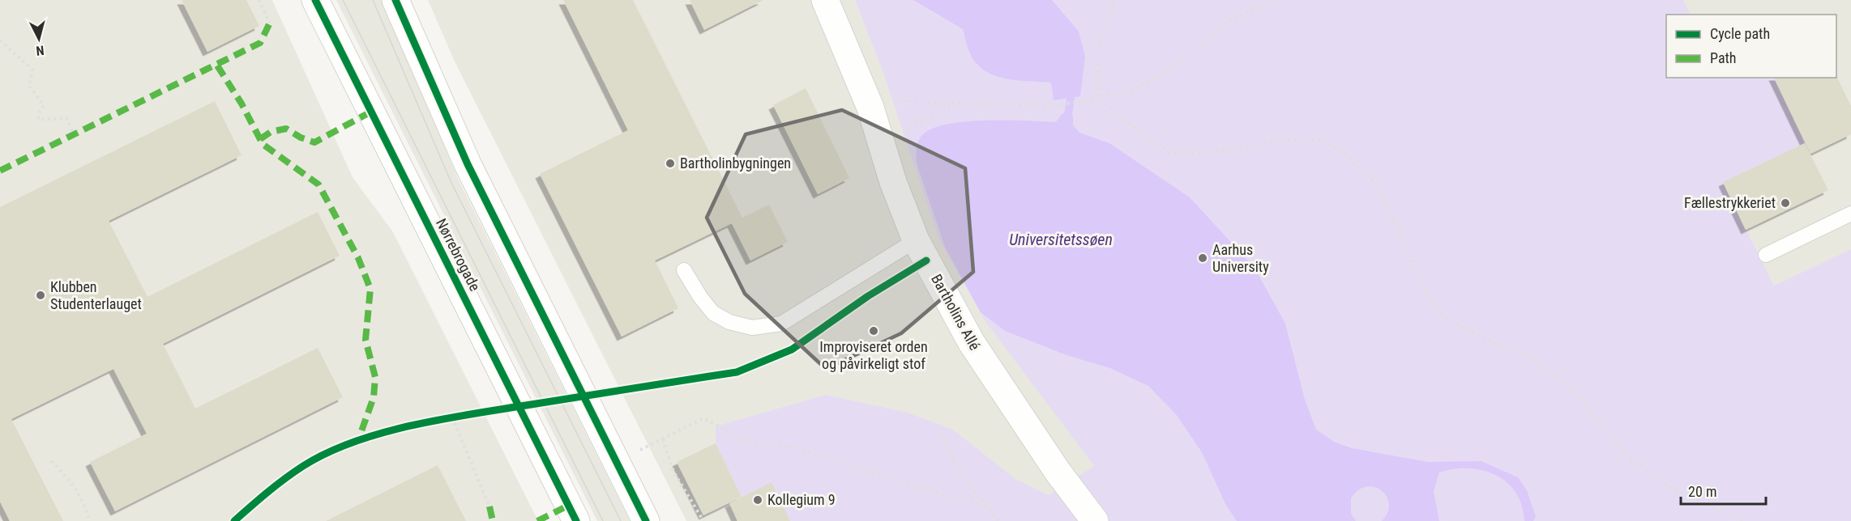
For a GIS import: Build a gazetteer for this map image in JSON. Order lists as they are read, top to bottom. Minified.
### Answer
{"streets":{"main road":["Nørrebrogade","Bartholins Allé"]},"water":["Universitetssøen"],"places":["Bartholinbygningen","Fællestrykkeriet","Aarhus University","Klubben Studenterlauget","Improviseret orden og påvirkeligt stof","Kollegium 9"],"legend":["Cycle path","Path"],"scale_bar":"20 m","north":"bottom"}
